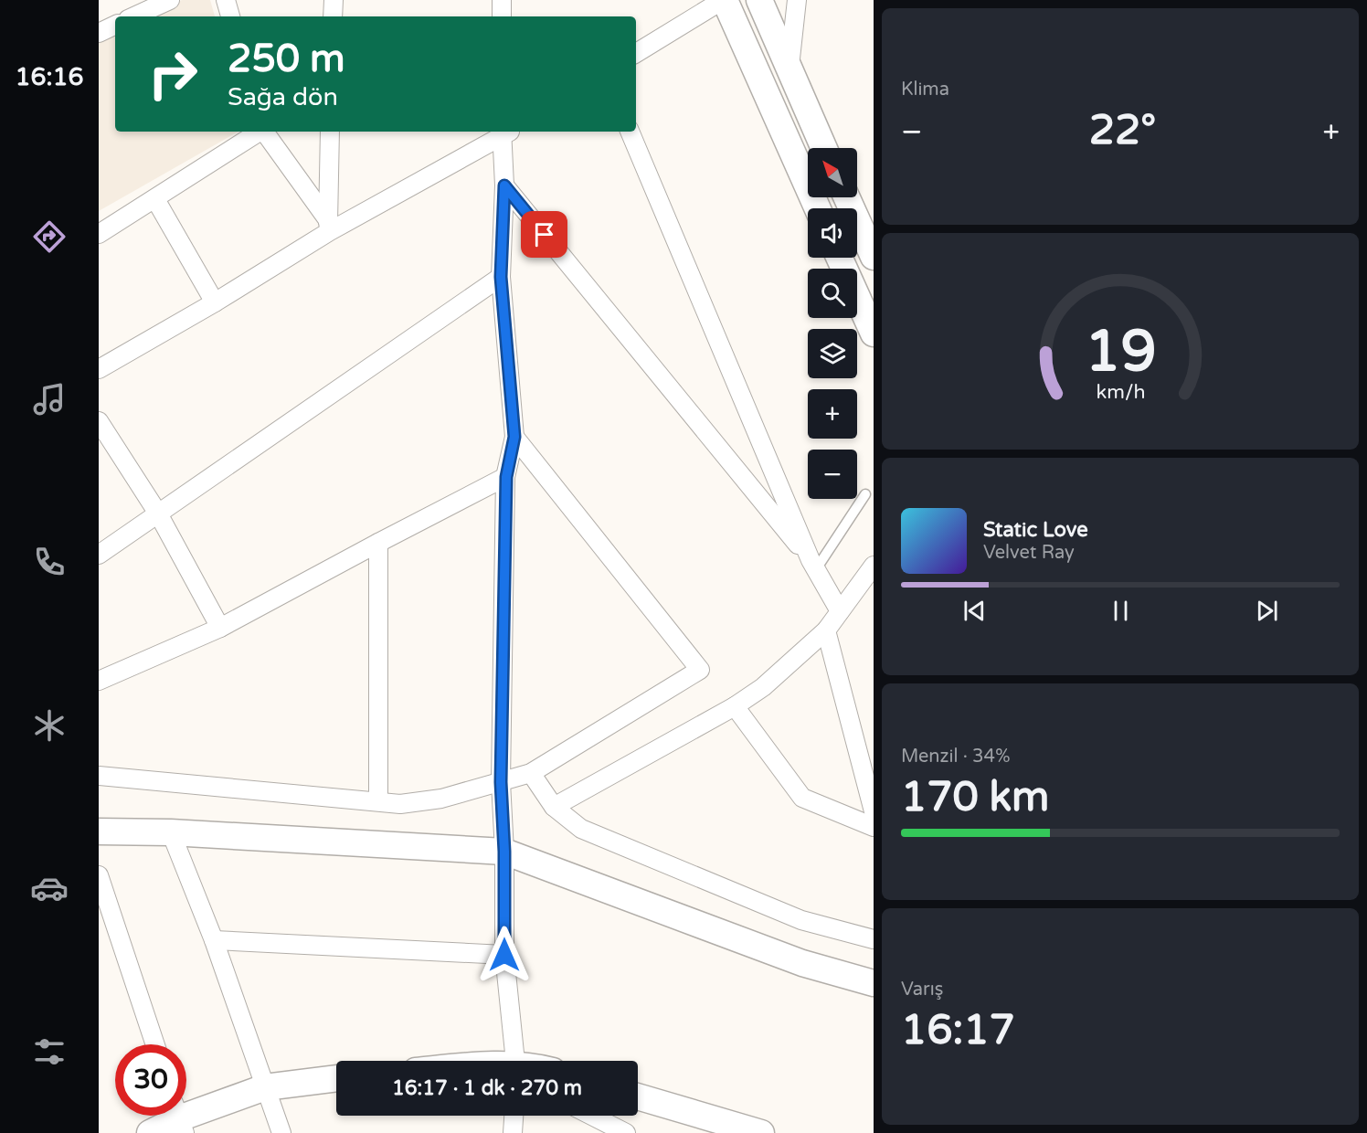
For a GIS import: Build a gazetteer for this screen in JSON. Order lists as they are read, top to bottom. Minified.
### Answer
{"north":"top left","page":{"tabs":"16:16","tile":["Klima",["Menzil · 34%","170 km"],["Varış","16:17"]],"turn":["250 m","Sağa dön"],"heat":["−","22°","+"],"map_buttons":["+","−"],"song":["Static Love","Velvet Ray"],"limit":"30","trip":"16:17 · 1 dk · 270 m","gauge":["19","km/h"]}}
